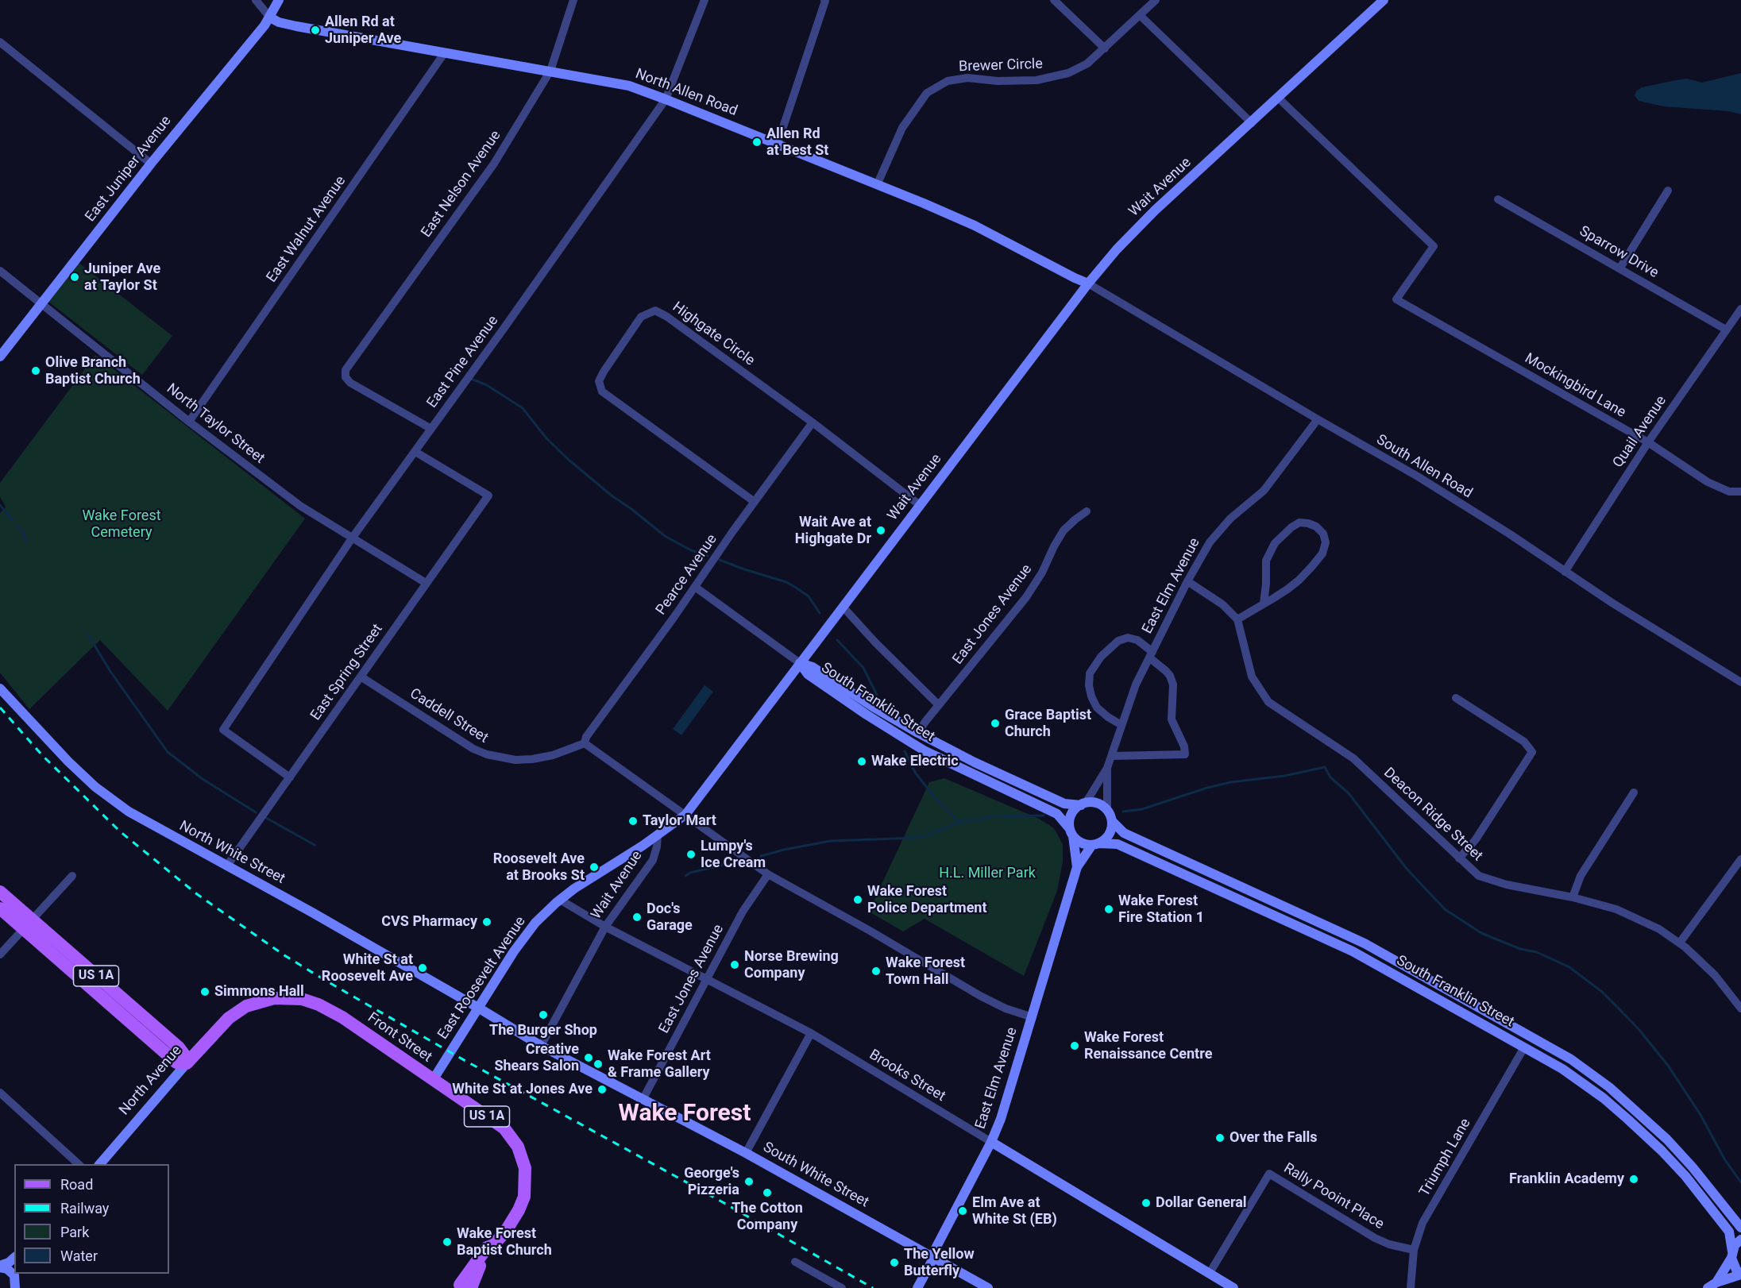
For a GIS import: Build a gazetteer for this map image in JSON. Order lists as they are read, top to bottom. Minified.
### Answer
{"streets":{"main road":["US 1A","Front Street","North Avenue"],"street":["Brewer Circle","North Allen Road","East Juniper Avenue","East Nelson Avenue","Wait Avenue","East Walnut Avenue","Sparrow Drive","Highgate Circle","East Pine Avenue","Mockingbird Lane","North Taylor Street","Quail Avenue","South Allen Road","Pearce Avenue","East Elm Avenue","East Jones Avenue","East Spring Street","South Franklin Street","Caddell Street","Deacon Ridge Street","North White Street","East Roosevelt Avenue","Brooks Street","Triumph Lane","South White Street","Rally Pooint Place"]},"crossings":[["Brewer Circle","North Allen Road"],["North Allen Road","East Juniper Avenue"],["North Allen Road","East Nelson Avenue"],["North Allen Road","Wait Avenue"],["North Allen Road","East Walnut Avenue"],["North Allen Road","East Pine Avenue"],["North Allen Road","South Allen Road"],["East Juniper Avenue","North Taylor Street"],["East Nelson Avenue","East Pine Avenue"],["Wait Avenue","Highgate Circle"],["Wait Avenue","Mockingbird Lane"],["Wait Avenue","South Allen Road"],["Wait Avenue","South Franklin Street"],["Wait Avenue","East Roosevelt Avenue"],["Wait Avenue","Brooks Street"],["Wait Avenue","South White Street"],["East Walnut Avenue","North Taylor Street"],["Sparrow Drive","Quail Avenue"],["Highgate Circle","Pearce Avenue"],["East Pine Avenue","North Taylor Street"],["East Pine Avenue","East Spring Street"],["Mockingbird Lane","Quail Avenue"],["North Taylor Street","East Spring Street"],["Quail Avenue","South Allen Road"],["South Allen Road","East Elm Avenue"],["Pearce Avenue","Caddell Street"],["East Elm Avenue","South Franklin Street"],["East Elm Avenue","Brooks Street"],["East Elm Avenue","South White Street"],["East Jones Avenue","South Franklin Street"],["East Jones Avenue","Brooks Street"],["East Jones Avenue","South White Street"],["East Spring Street","Caddell Street"],["East Spring Street","North White Street"],["South Franklin Street","Triumph Lane"],["North White Street","East Roosevelt Avenue"],["North White Street","South White Street"],["US 1A","North Avenue"],["East Roosevelt Avenue","Front Street"],["East Roosevelt Avenue","Brooks Street"],["East Roosevelt Avenue","South White Street"],["Front Street","North Avenue"],["Brooks Street","Rally Pooint Place"],["Triumph Lane","Rally Pooint Place"]],"districts":["Wake Forest"],"parks":["Wake Forest Cemetery","H.L. Miller Park"],"places":["Allen Rd at Juniper Ave","Allen Rd at Best St","Juniper Ave at Taylor St","Olive Branch Baptist Church","Wait Ave at Highgate Dr","Grace Baptist Church","Wake Electric","Taylor Mart","Lumpy's Ice Cream","Roosevelt Ave at Brooks St","Wake Forest Police Department","Wake Forest Fire Station 1","Doc's Garage","CVS Pharmacy","Norse Brewing Company","White St at Roosevelt Ave","Wake Forest Town Hall","Simmons Hall","The Burger Shop","Wake Forest Renaissance Centre","Creative Shears Salon","Wake Forest Art & Frame Gallery","White St at Jones Ave","Over the Falls","Franklin Academy","George's Pizzeria","The Cotton Company","Dollar General","Elm Ave at White St (EB)","Wake Forest Baptist Church","The Yellow Butterfly"],"legend":["Road","Railway","Park","Water"]}
